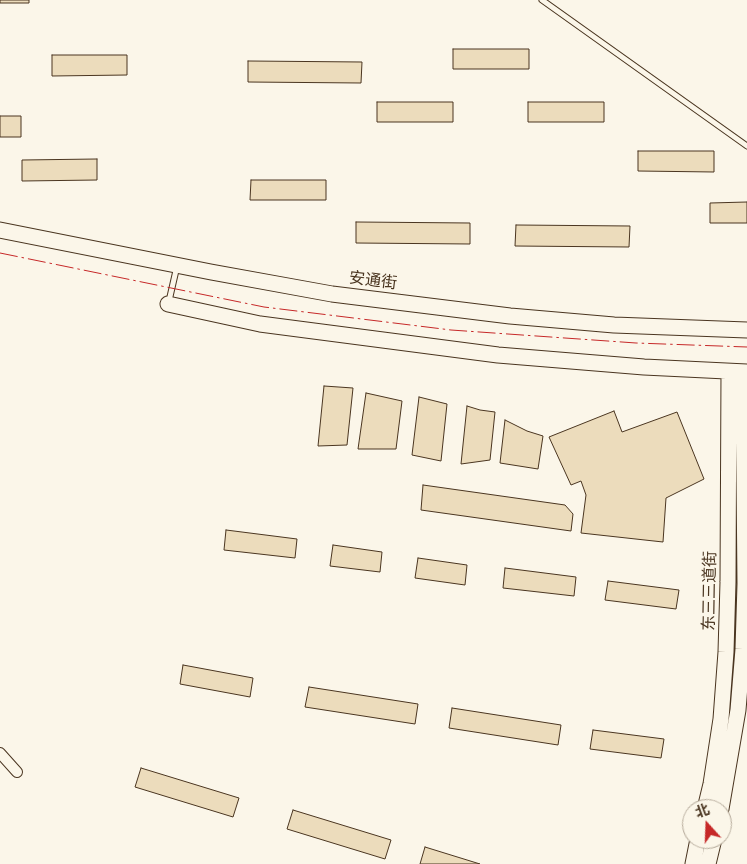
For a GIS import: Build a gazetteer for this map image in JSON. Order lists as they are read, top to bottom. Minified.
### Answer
{"streets":{"main road":["安通街","东三三道街"]},"north":"top"}
